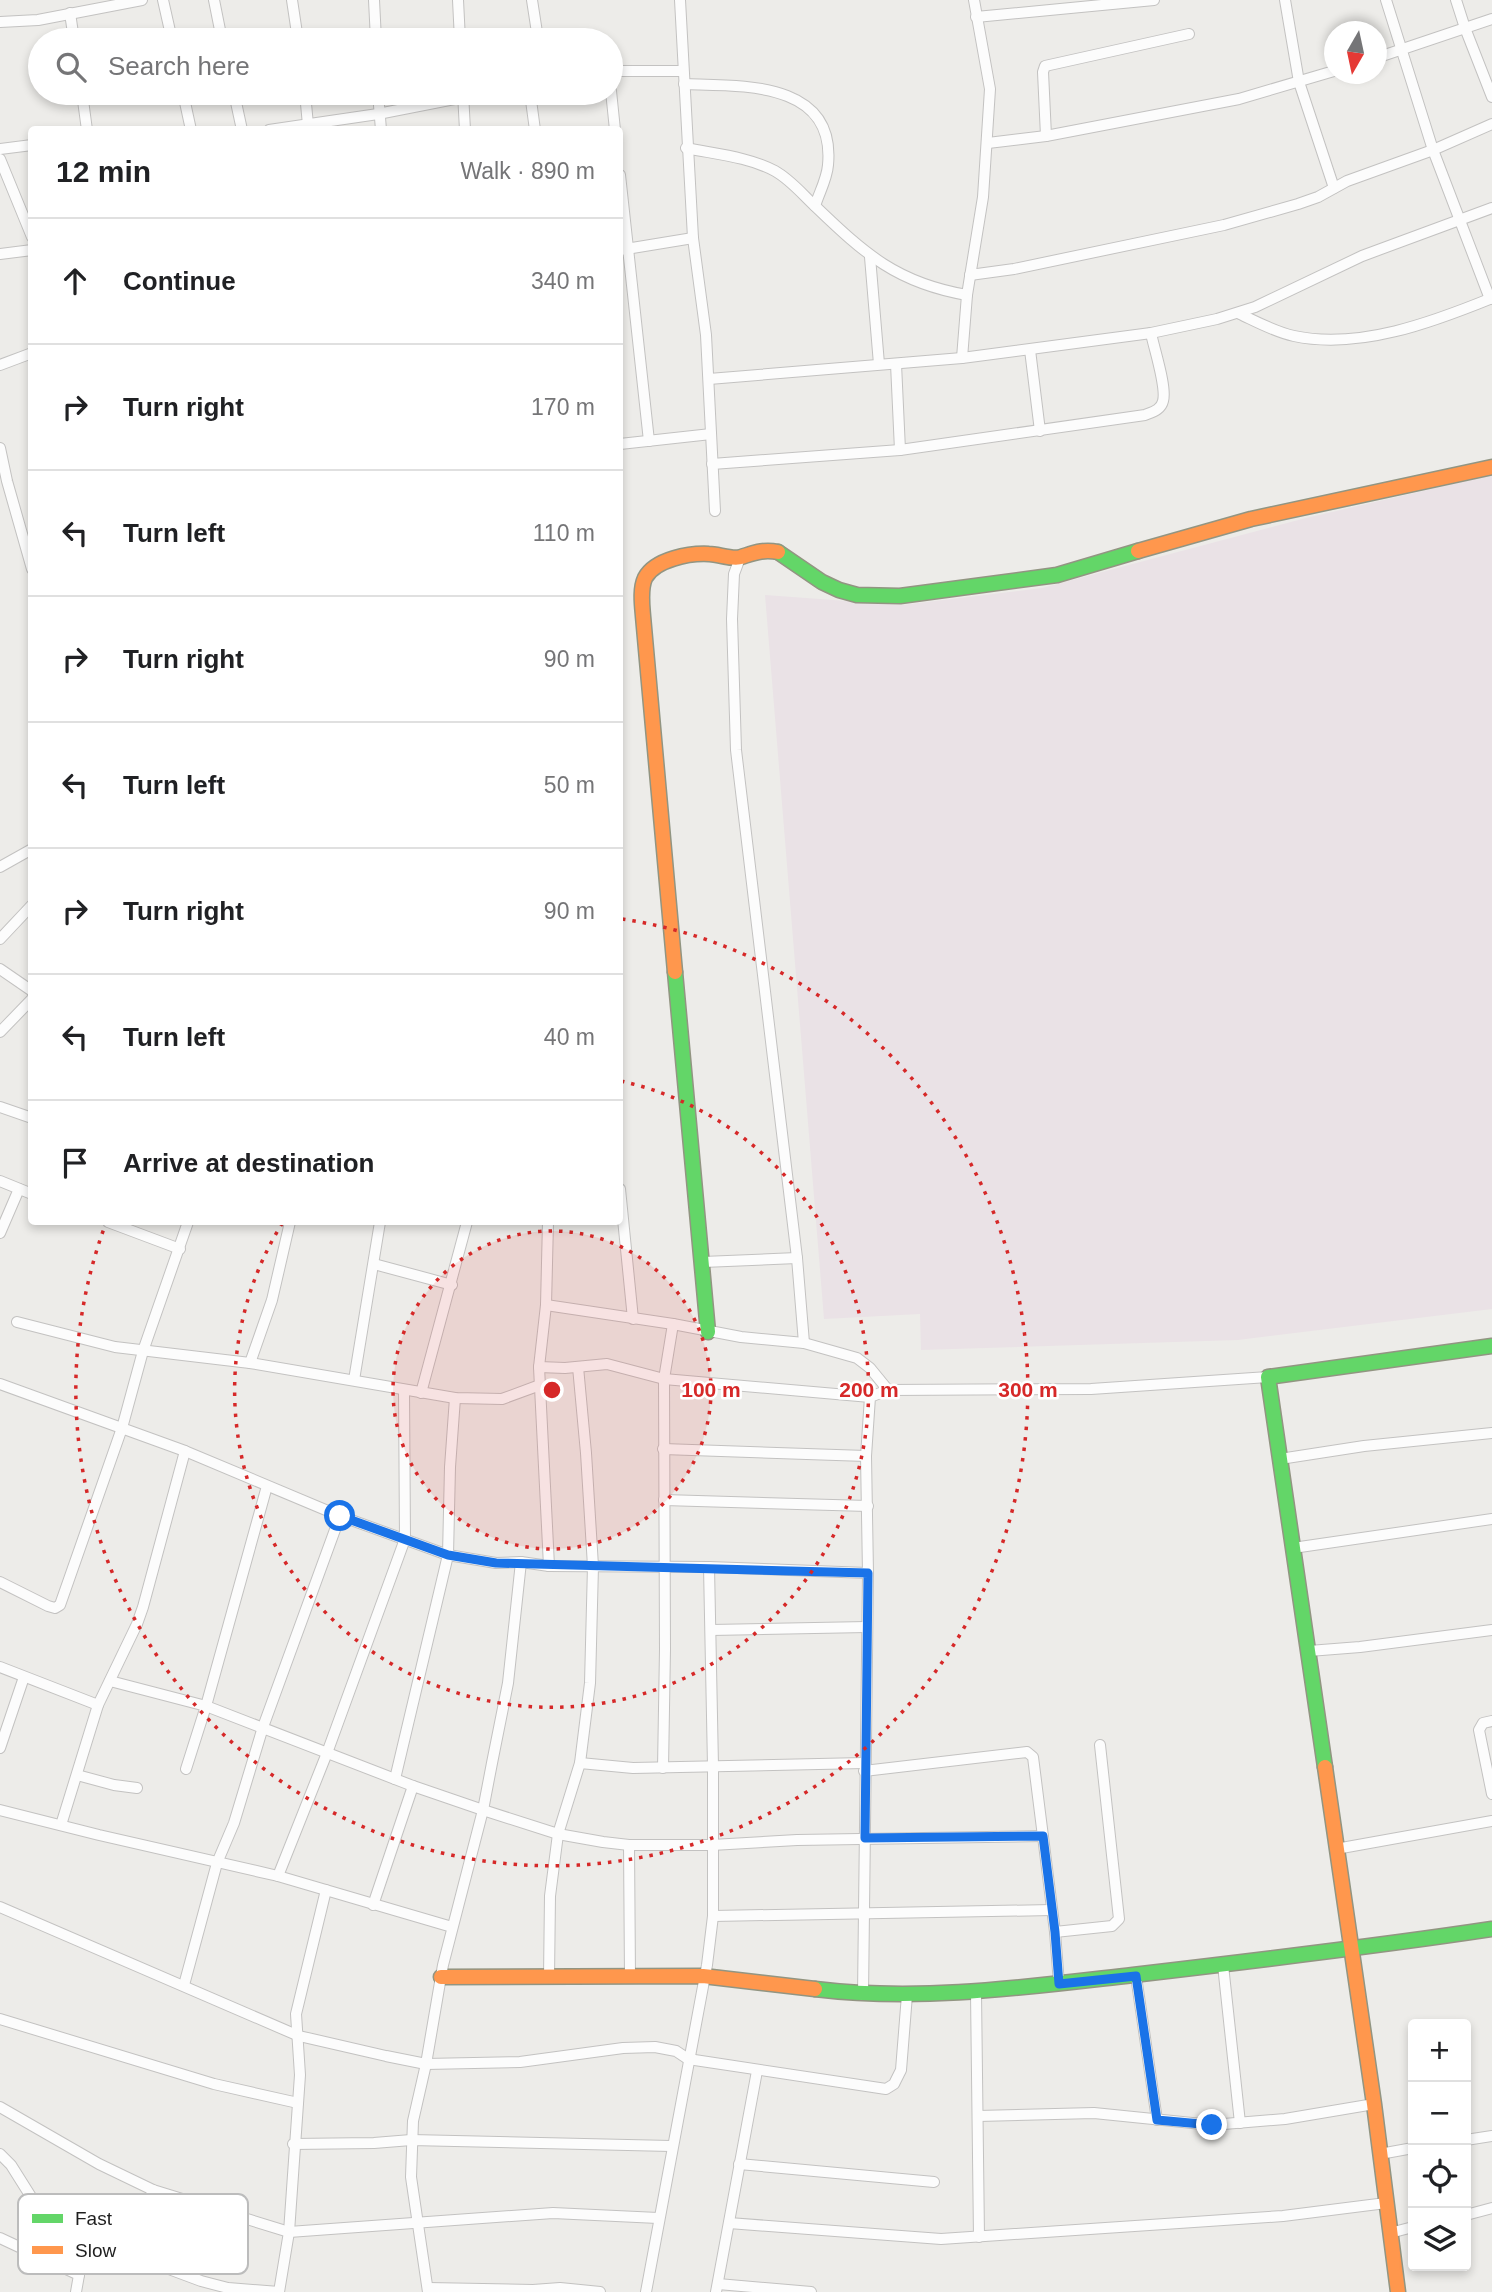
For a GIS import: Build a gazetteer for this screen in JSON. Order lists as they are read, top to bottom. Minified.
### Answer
{"legend":["Fast","Slow"],"north":"bottom","page":{"search":"Search here","heading":["12 min","Walk · 890 m"],"list":[["Continue","340 m"],["Turn right","170 m"],["Turn left","110 m"],["Turn right","90 m"],["Turn left","50 m"],["Turn right","90 m"],["Turn left","40 m"],"Arrive at destination"],"map_buttons":["+","−"]},"rings":["100 m","200 m","300 m"]}
